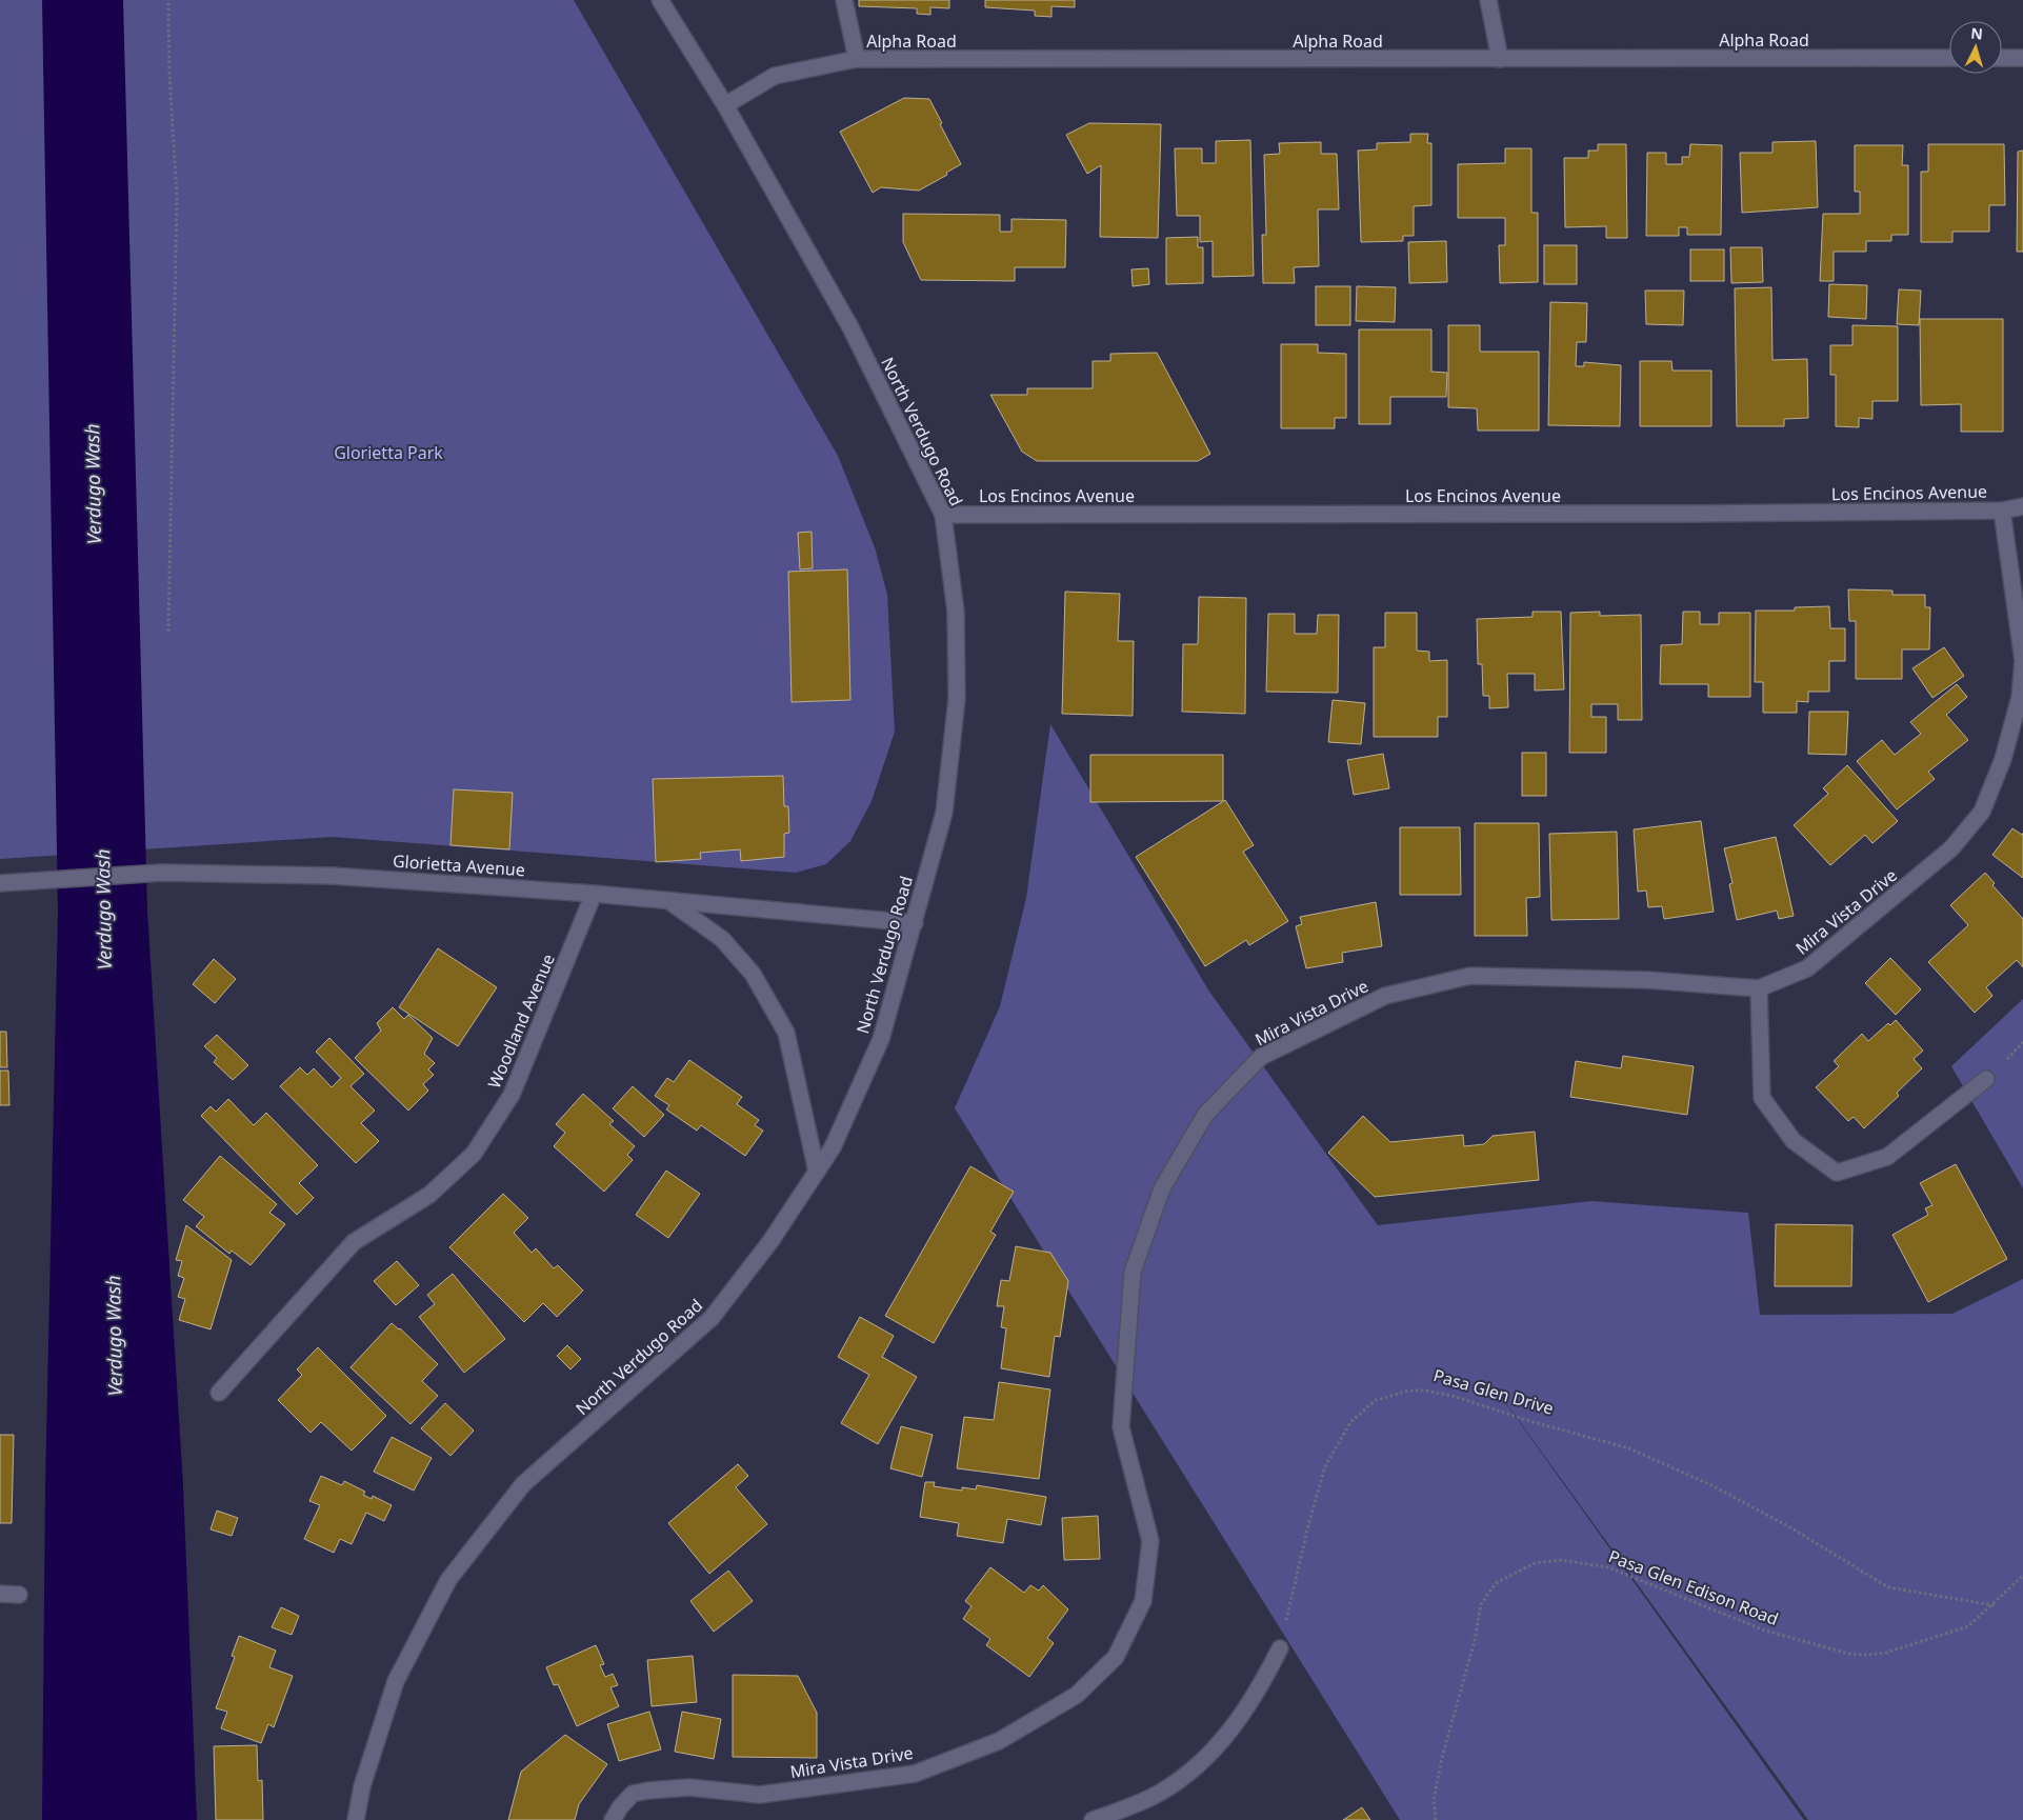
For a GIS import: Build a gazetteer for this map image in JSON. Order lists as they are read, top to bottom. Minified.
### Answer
{"streets":{"street":["Alpha Road","North Verdugo Road","Los Encinos Avenue","Glorietta Avenue","Mira Vista Drive","Woodland Avenue"],"path":["Pasa Glen Drive","Pasa Glen Edison Road"]},"crossings":[["Alpha Road","North Verdugo Road"],["North Verdugo Road","Los Encinos Avenue"],["North Verdugo Road","Glorietta Avenue"],["Los Encinos Avenue","Mira Vista Drive"],["Glorietta Avenue","Woodland Avenue"],["Pasa Glen Drive","Pasa Glen Edison Road"]],"water":["Verdugo Wash"],"parks":["Glorietta Park"],"north":"top"}
